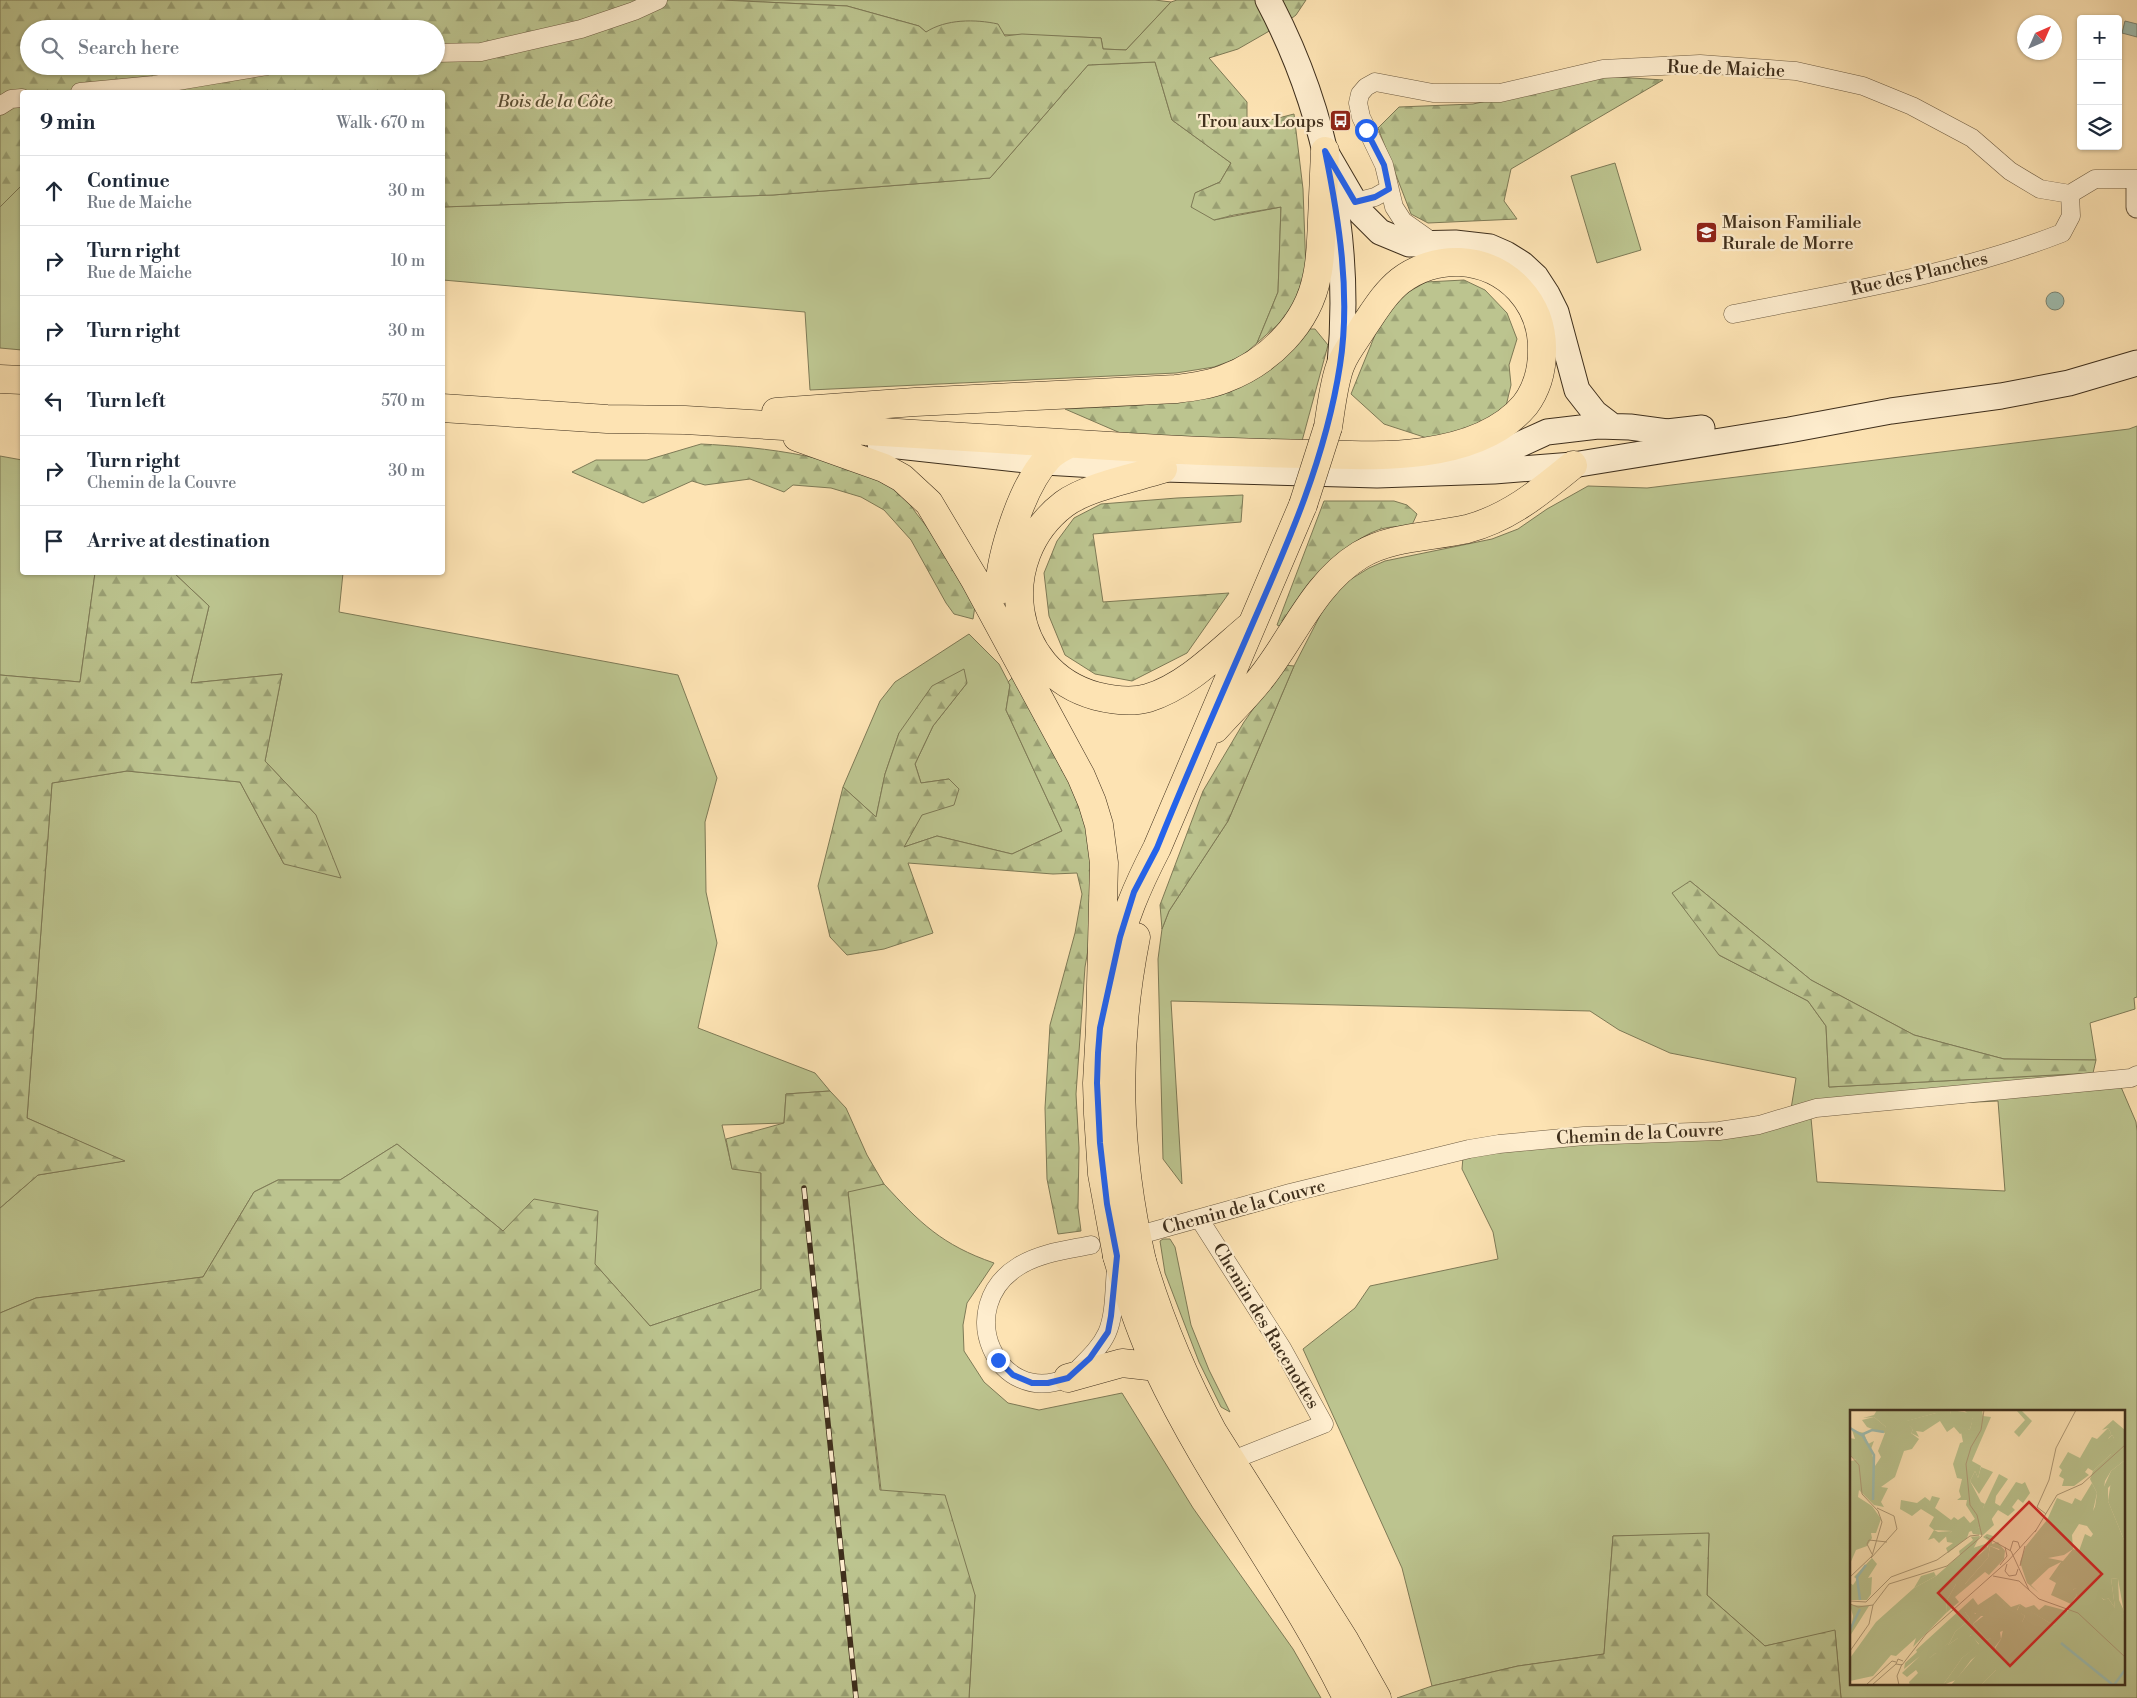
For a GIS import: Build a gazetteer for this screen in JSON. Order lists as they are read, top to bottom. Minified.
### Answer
{"streets":{"street":["Rue de Maiche","Rue des Planches","Chemin de la Couvre","Chemin des Racenottes"]},"crossings":[["Rue de Maiche","Rue des Planches"],["Chemin de la Couvre","Chemin des Racenottes"]],"parks":["Bois de la Côte"],"places":{"bus stop":["Trou aux Loups"],"school or university":["Maison Familiale Rurale de Morre"]},"north":"top right","page":{"map_buttons":["+","−"],"search":"Search here","heading":["9 min","Walk · 670 m"],"list":[["Continue","Rue de Maiche","30 m"],["Turn right","Rue de Maiche","10 m"],["Turn right","30 m"],["Turn left","570 m"],["Turn right","Chemin de la Couvre","30 m"],"Arrive at destination"]}}
